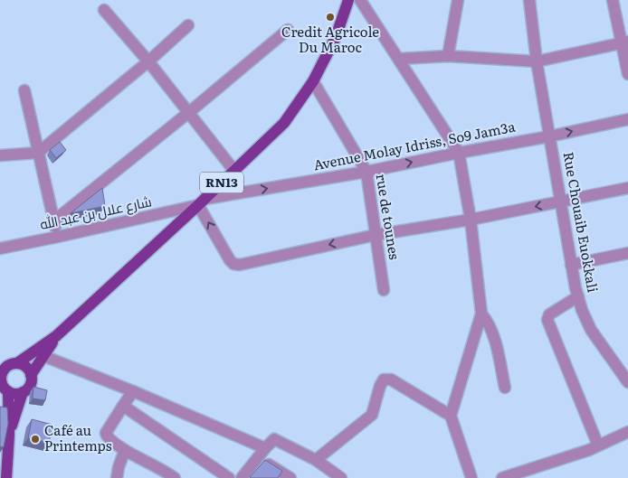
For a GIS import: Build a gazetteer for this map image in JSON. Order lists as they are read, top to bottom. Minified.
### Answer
{"streets":{"main road":["RN13"],"street":["Avenue Molay Idriss, So9 Jam3a","شارع علال بن عبد الله","rue de tounes","Rue Chouaib Euokkali"]},"crossings":[["Avenue Molay Idriss, So9 Jam3a","RN13"],["Avenue Molay Idriss, So9 Jam3a","شارع علال بن عبد الله"],["Avenue Molay Idriss, So9 Jam3a","rue de tounes"],["Avenue Molay Idriss, So9 Jam3a","Rue Chouaib Euokkali"],["RN13","شارع علال بن عبد الله"],["RN13","rue de tounes"]],"places":["Credit Agricole Du Maroc","Café au Printemps"]}
